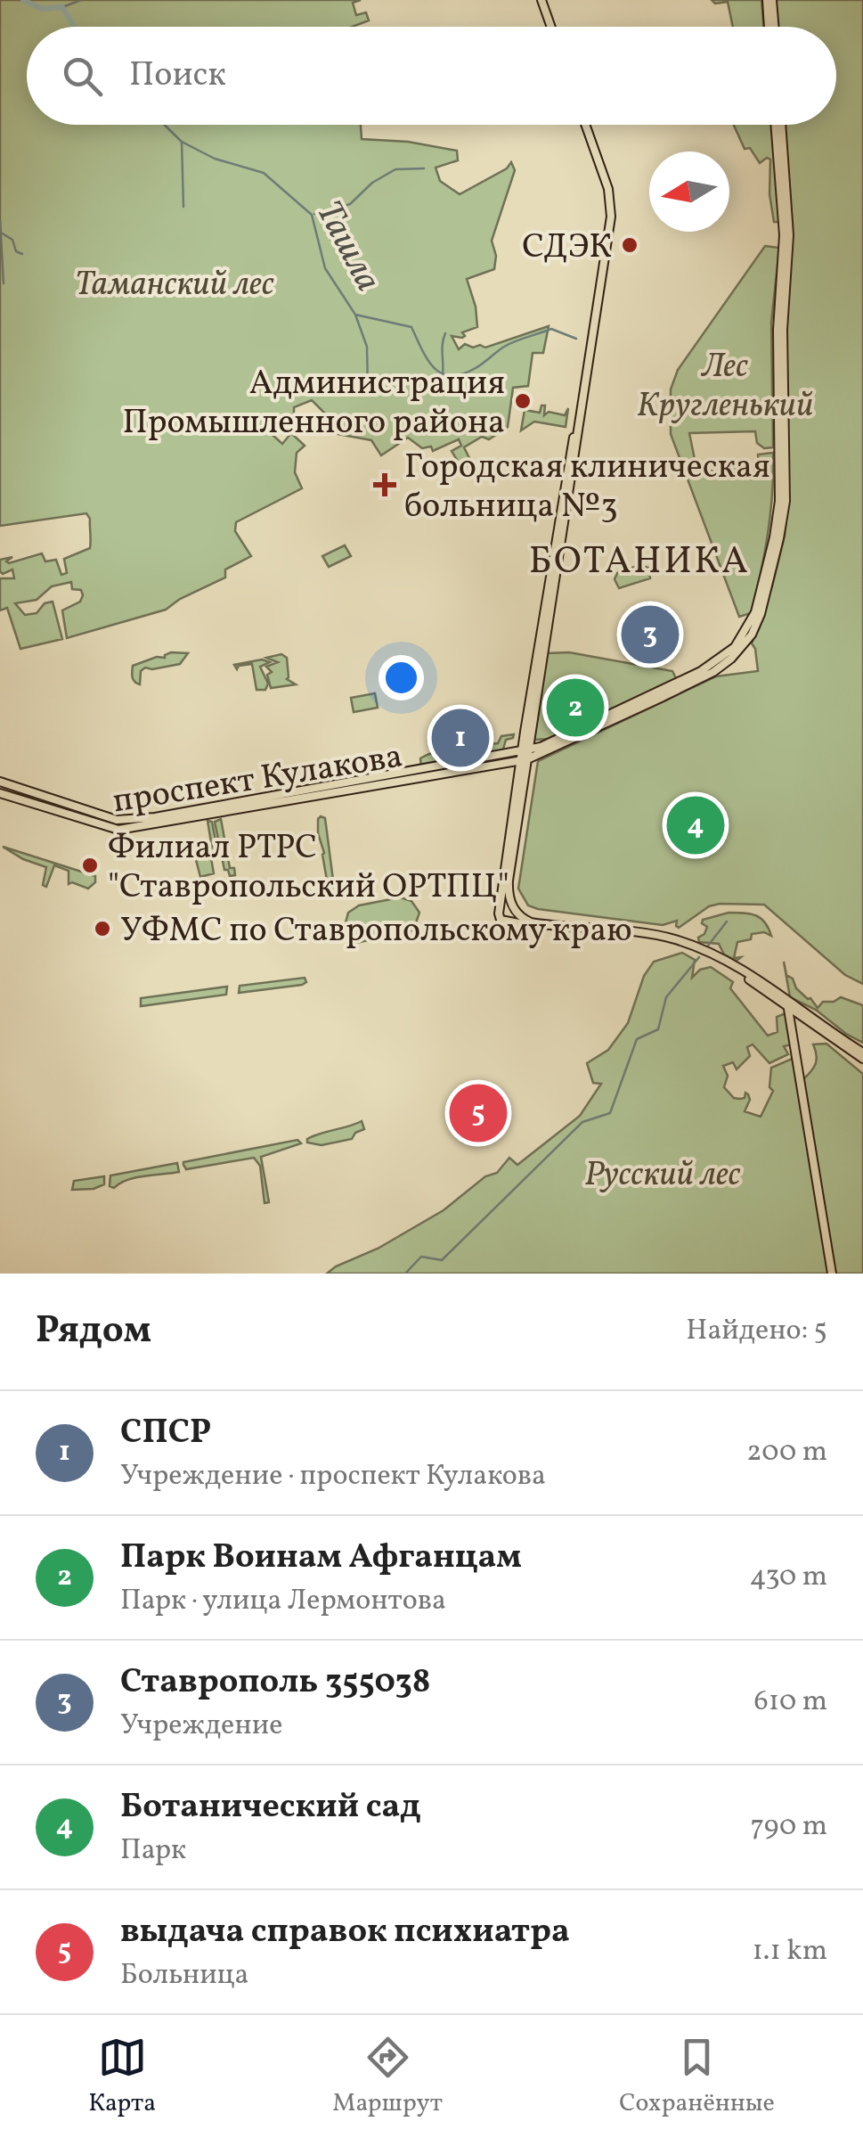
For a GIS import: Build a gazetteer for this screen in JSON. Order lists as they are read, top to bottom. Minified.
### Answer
{"streets":{"main road":["проспект Кулакова"]},"districts":["БОТАНИКА"],"water":["Ташла"],"parks":["Таманский лес","Лес Кругленький","Русский лес"],"places":{"other":["СДЭК","Администрация Промышленного района","Филиал РТРС \"Ставропольский ОРТПЦ\"","УФМС по Ставропольскому краю"],"health":["Городская клиническая больница №3"]},"north":"left","page":{"search":"Поиск","pins":["3","2","1","4","5"],"heading":["Рядом","Найдено: 5"],"list":[{"mark":"1","name":"СПСР","note":"Учреждение · проспект Кулакова","value":"200 m"},{"mark":"2","name":"Парк Воинам Афганцам","note":"Парк · улица Лермонтова","value":"430 m"},{"mark":"3","name":"Ставрополь 355038","note":"Учреждение","value":"610 m"},{"mark":"4","name":"Ботанический сад","note":"Парк","value":"790 m"},{"mark":"5","name":"выдача справок психиатра","note":"Больница","value":"1.1 km"}],"nav":["Карта","Маршрут","Сохранённые"]}}
